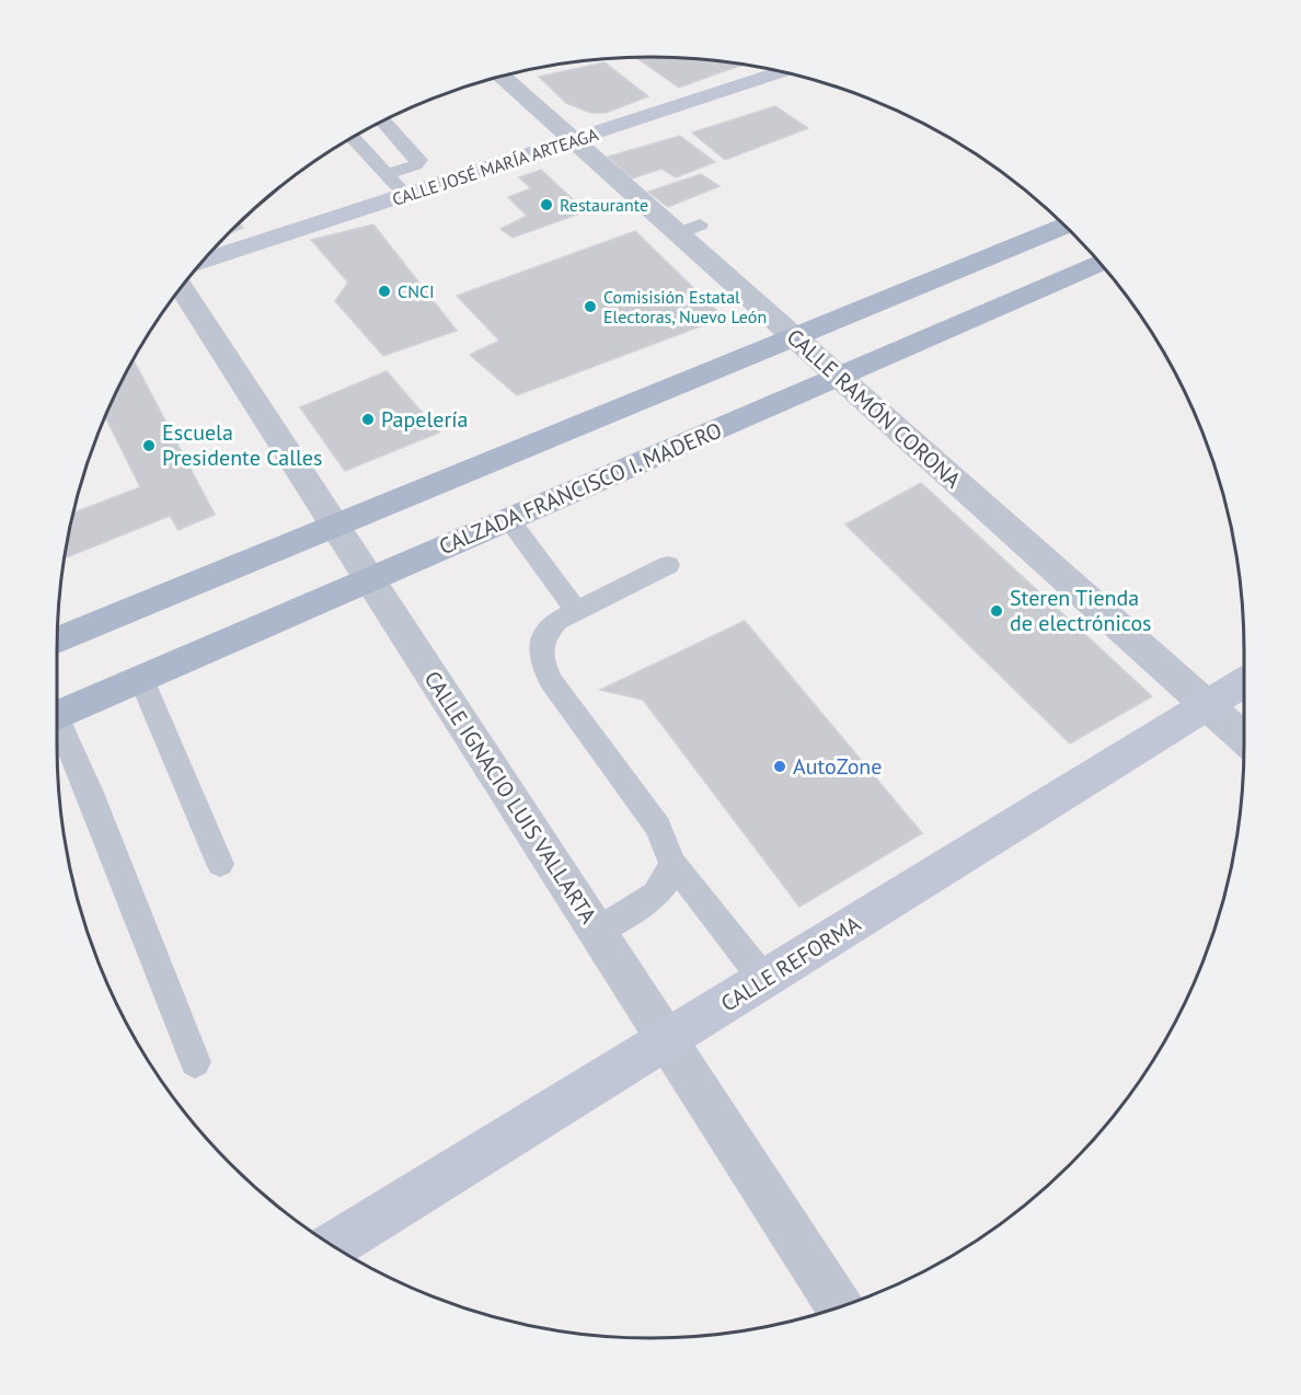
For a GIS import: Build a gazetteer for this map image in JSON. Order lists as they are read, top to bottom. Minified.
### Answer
{"streets":{"main road":["CALZADA FRANCISCO I. MADERO"],"street":["CALLE JOSÉ MARÍA ARTEAGA","CALLE RAMÓN CORONA","CALLE IGNACIO LUIS VALLARTA","CALLE REFORMA"]},"crossings":[["CALLE JOSÉ MARÍA ARTEAGA","CALLE RAMÓN CORONA"],["CALLE RAMÓN CORONA","CALZADA FRANCISCO I. MADERO"],["CALLE RAMÓN CORONA","CALLE REFORMA"],["CALZADA FRANCISCO I. MADERO","CALLE IGNACIO LUIS VALLARTA"],["CALLE IGNACIO LUIS VALLARTA","CALLE REFORMA"]],"places":["Restaurante","CNCI","Comisisión Estatal Electoras, Nuevo León","Papelería","Escuela Presidente Calles","Steren Tienda de electrónicos","AutoZone"]}
